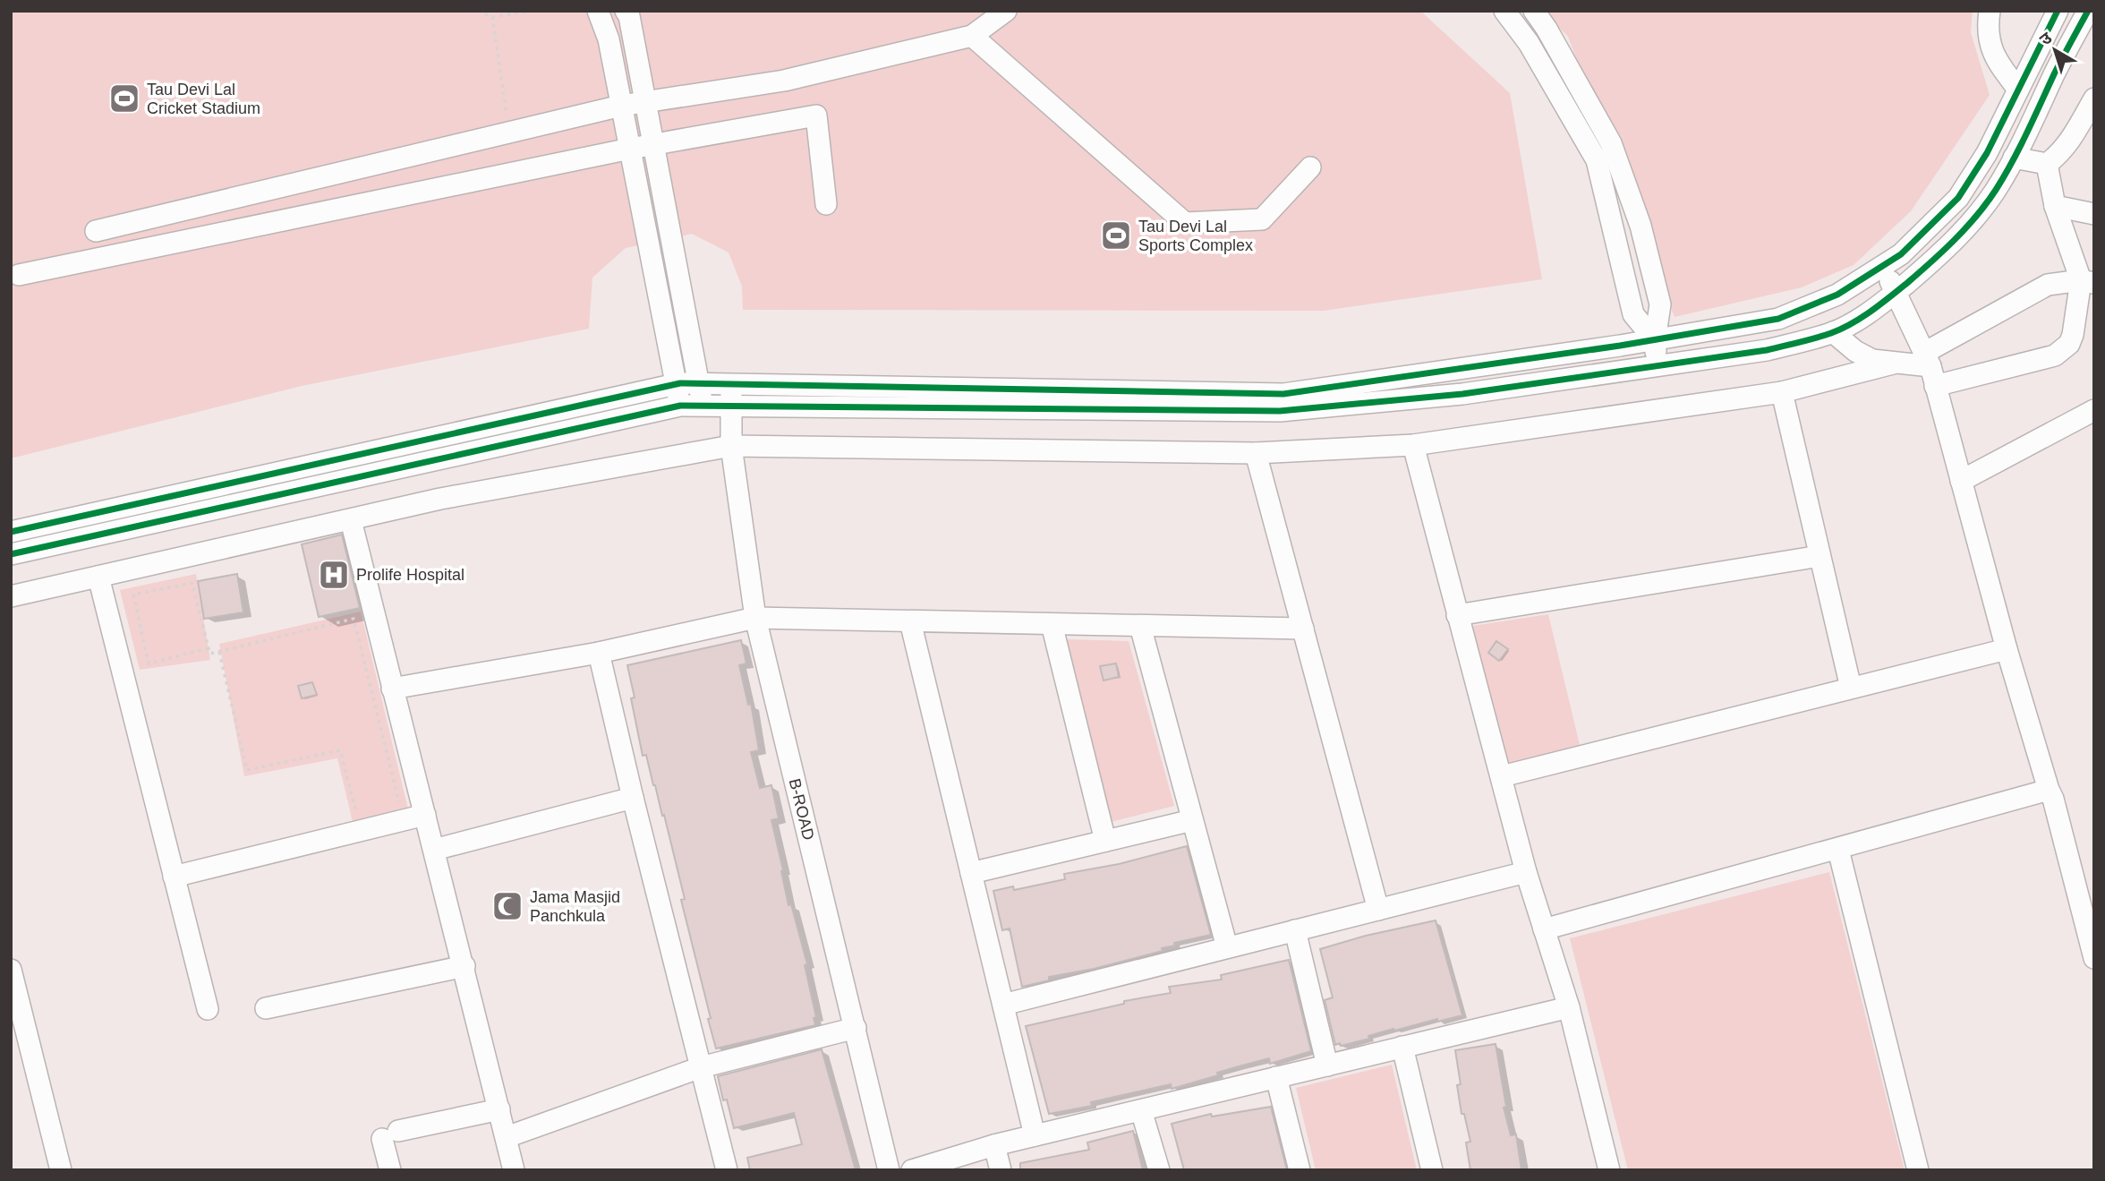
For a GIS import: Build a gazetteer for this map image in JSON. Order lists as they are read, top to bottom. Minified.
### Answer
{"streets":{"street":["B-ROAD"]},"places":{"sports":["Tau Devi Lal Cricket Stadium","Tau Devi Lal Sports Complex"],"hospital":["Prolife Hospital"],"mosque":["Jama Masjid Panchkula"]},"north":"top left"}
